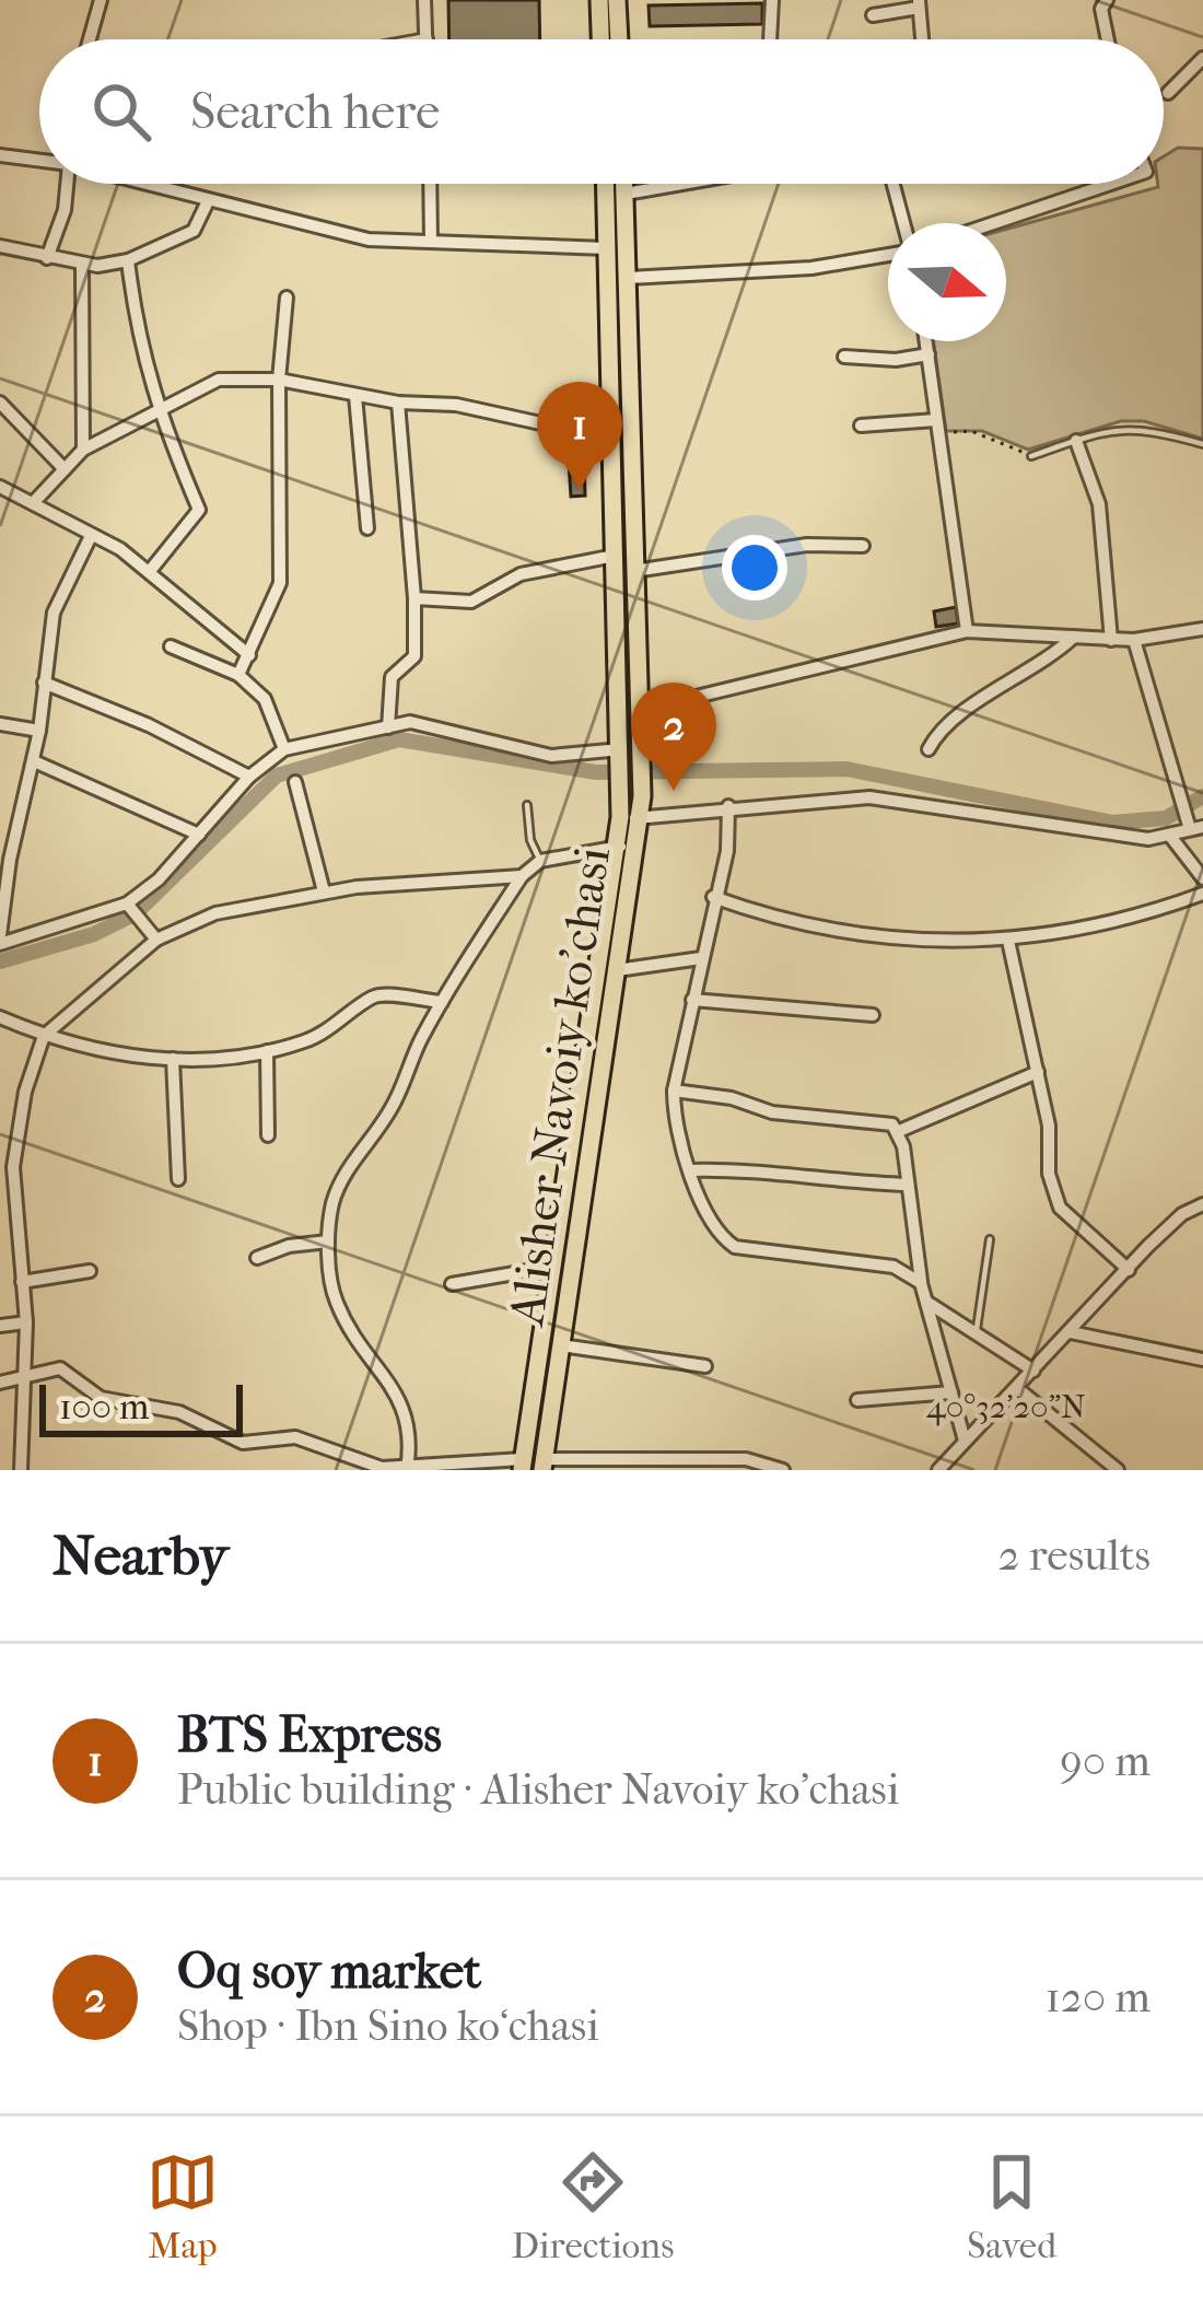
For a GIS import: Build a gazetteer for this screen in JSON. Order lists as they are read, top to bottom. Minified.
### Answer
{"streets":{"main road":["Alisher Navoiy ko'chasi"]},"scale_bar":"100 m","north":"right","page":{"search":"Search here","pins":["1","2"],"scale":"100 m","heading":["Nearby","2 results"],"list":[{"mark":"1","name":"BTS Express","note":"Public building · Alisher Navoiy ko'chasi","value":"90 m"},{"mark":"2","name":"Oq soy market","note":"Shop · Ibn Sino ko‘chasi","value":"120 m"}],"nav":["Map","Directions","Saved"]},"coordinates":["40°32'20\"N"]}
